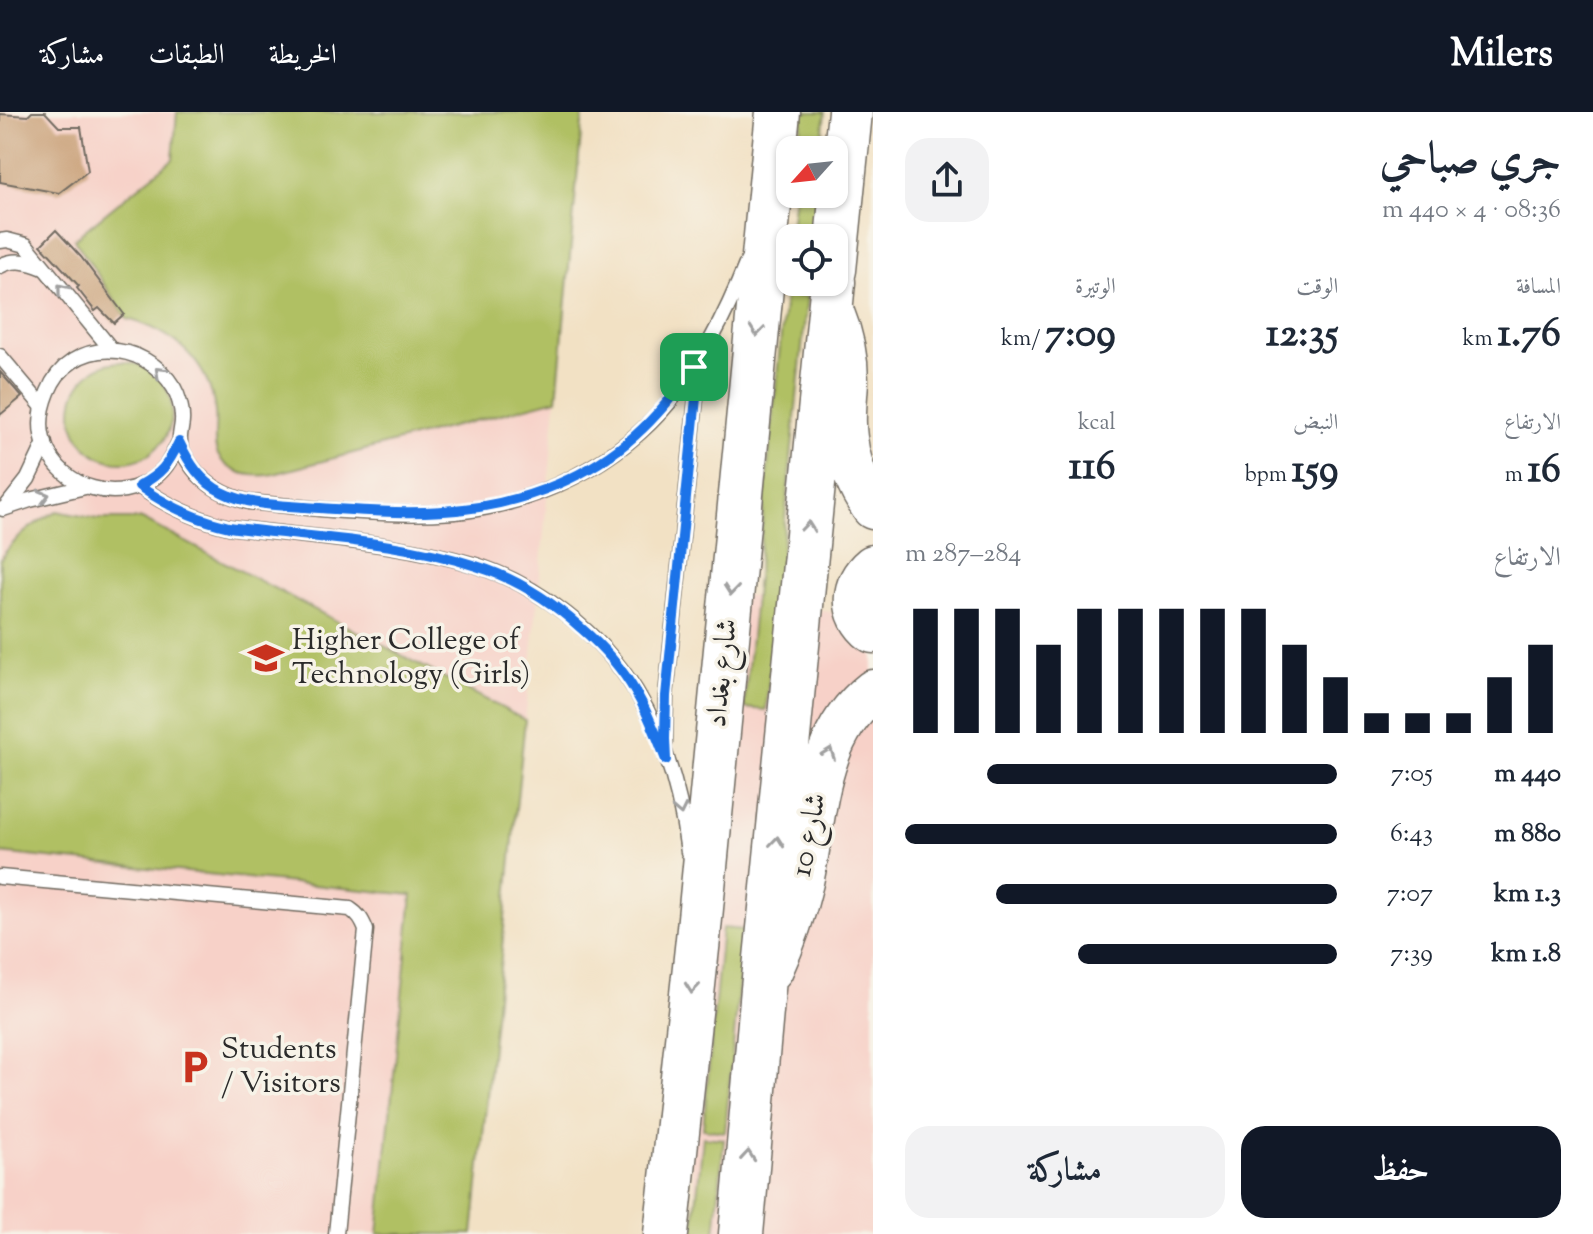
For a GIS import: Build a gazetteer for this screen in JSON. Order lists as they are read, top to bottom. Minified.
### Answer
{"streets":{"main road":["شارع بغداد"],"street":["شارع 10"]},"one_way":["شارع 10"],"places":{"school or university":["Higher College of Technology (Girls)"],"parking":["Students / Visitors"]},"north":"bottom left","page":{"header":"Milers","nav":["الخريطة","الطبقات","مشاركة"],"heading":["جري صباحي","08:36 · 4 × 440 m"],"stats":[["المسافة","1.76 km"],["الوقت","12:35"],["الوتيرة","7:09 /km"],["الارتفاع","16 m"],["النبض","159 bpm"],["kcal","116"]],"chart":["الارتفاع","284–287 m"],"list":[{"name":"440 m","note":"7:05"},{"name":"880 m","note":"6:43"},{"name":"1.3 km","note":"7:07"},{"name":"1.8 km","note":"7:39"}],"buttons":["حفظ","مشاركة"]}}
